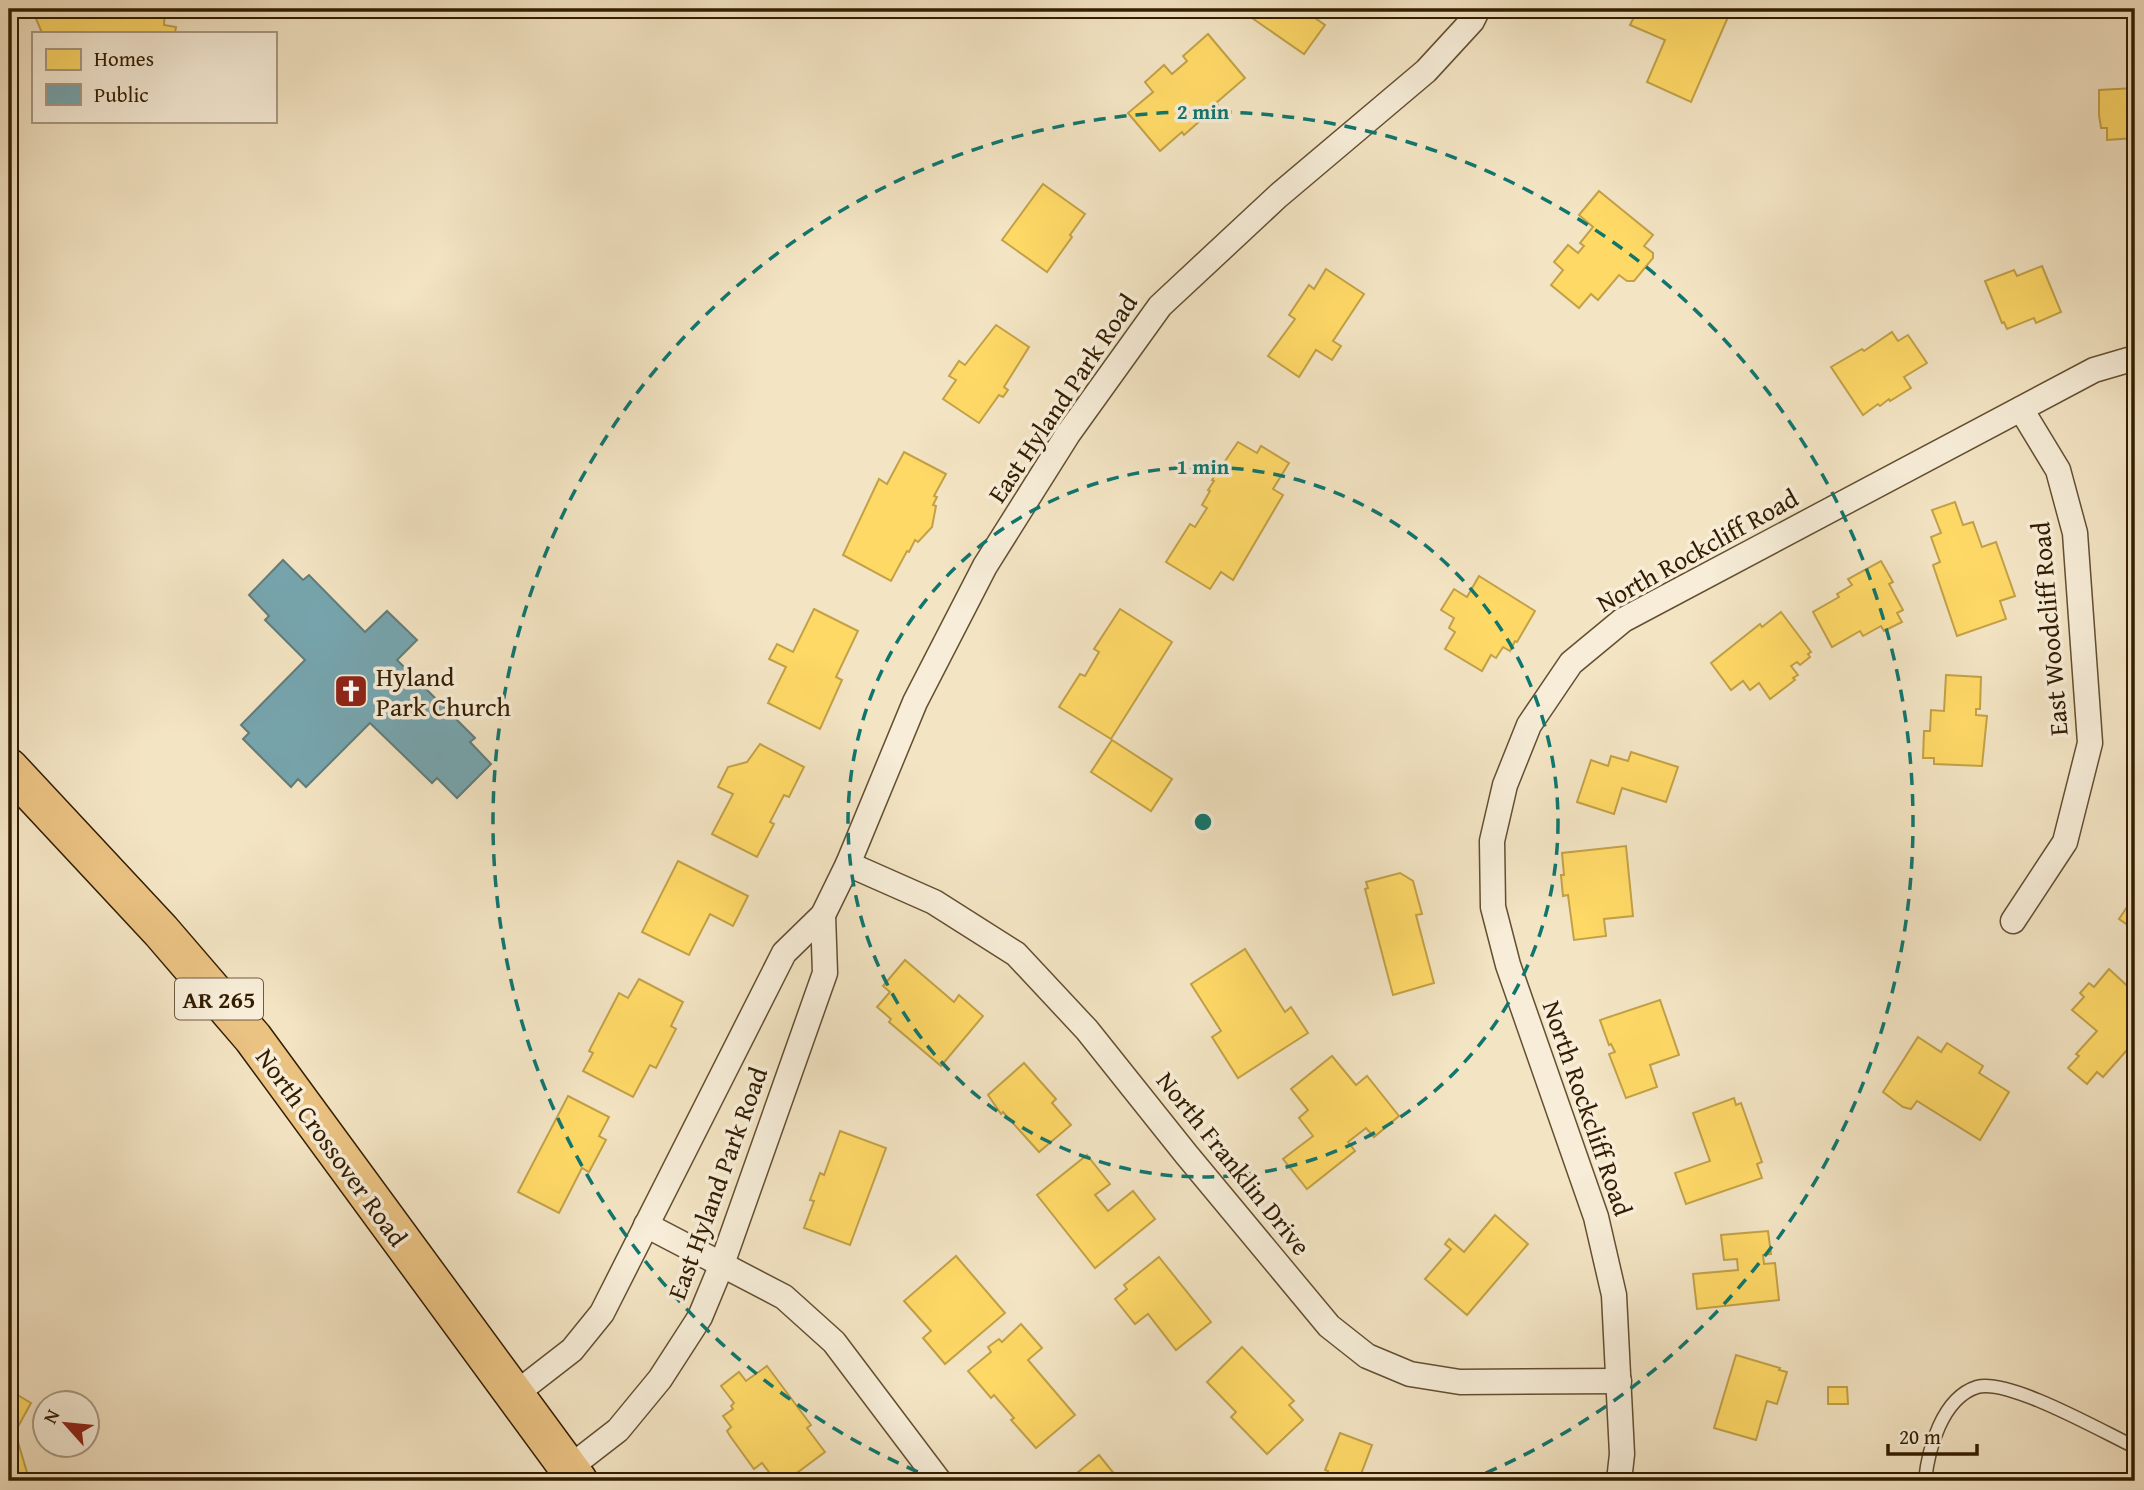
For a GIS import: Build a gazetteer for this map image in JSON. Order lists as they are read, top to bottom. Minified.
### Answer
{"streets":{"main road":["AR 265","North Crossover Road"],"street":["East Hyland Park Road","North Rockcliff Road","East Woodcliff Road","North Franklin Drive"]},"crossings":[["East Hyland Park Road","North Crossover Road"],["East Hyland Park Road","North Franklin Drive"],["North Rockcliff Road","East Woodcliff Road"],["North Rockcliff Road","North Franklin Drive"]],"places":{"church":["Hyland Park Church"]},"legend":["Homes","Public"],"scale_bar":"20 m","north":"top left","rings":["2 min","1 min"]}
